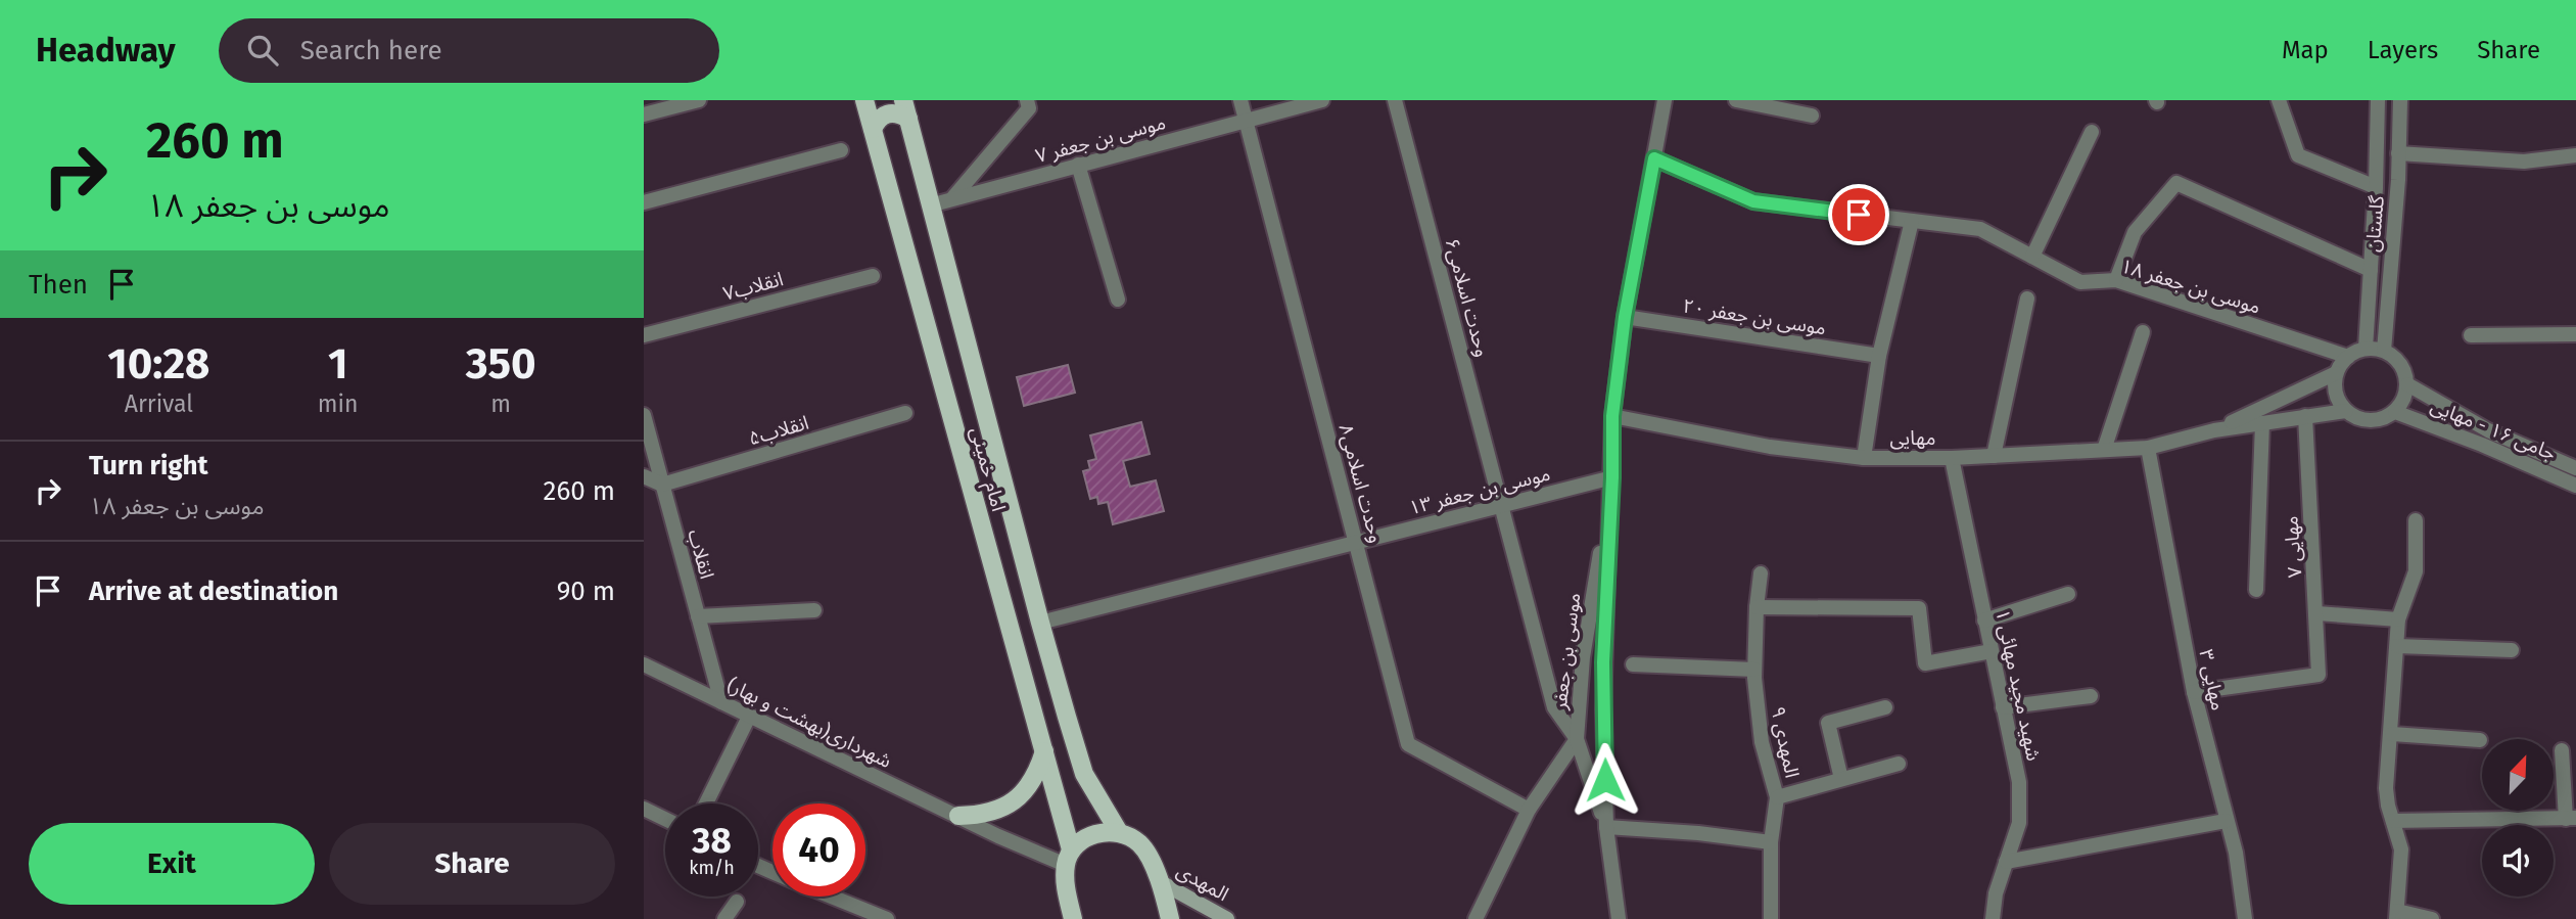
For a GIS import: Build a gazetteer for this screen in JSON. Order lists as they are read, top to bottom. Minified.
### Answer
{"streets":{"main road":["امام خمینی","المهدی"],"street":["موسی بن جعفر ۷","گلستان","انقلاب۷","موسی بن جعفر ۱۸","وحدت اسلامی۶","موسی بن جعفر ۲۰","جامی ۱۶ - مهایی","انقلاب۵","مهایی","وحدت اسلامی۸","موسی بن جعفر ۱۳","مهایی ۷","انقلاب","موسی بن جعفر","مهایی ۳","شهید مجید مهائی ۱","شهرداری(بهشت و بهار)","المهدی ۹"]},"crossings":[["موسی بن جعفر ۷","امام خمینی"],["موسی بن جعفر ۷","وحدت اسلامی۸"],["گلستان","موسی بن جعفر ۱۸"],["گلستان","جامی ۱۶ - مهایی"],["موسی بن جعفر ۱۸","جامی ۱۶ - مهایی"],["موسی بن جعفر ۱۸","موسی بن جعفر"],["وحدت اسلامی۶","موسی بن جعفر ۱۳"],["وحدت اسلامی۶","موسی بن جعفر"],["موسی بن جعفر ۲۰","موسی بن جعفر"],["انقلاب۵","انقلاب"],["مهایی","موسی بن جعفر"],["مهایی","مهایی ۳"],["مهایی","شهید مجید مهائی ۱"],["امام خمینی","موسی بن جعفر ۱۳"],["امام خمینی","شهرداری(بهشت و بهار)"],["وحدت اسلامی۸","موسی بن جعفر ۱۳"],["موسی بن جعفر ۱۳","موسی بن جعفر"],["مهایی ۷","مهایی ۳"],["انقلاب","شهرداری(بهشت و بهار)"]],"north":"top right","page":{"header":"Headway","search":"Search here","nav":["Map","Layers","Share"],"turn":["260 m","موسی بن جعفر ۱۸"],"then":"Then","eta":["10:28","Arrival","1","min","350","m"],"list":[{"name":"Turn right","note":"موسی بن جعفر ۱۸","value":"260 m"},{"name":"Arrive at destination","value":"90 m"}],"speed":"38 km/h","limit":"40","buttons":["Exit","Share"]}}
